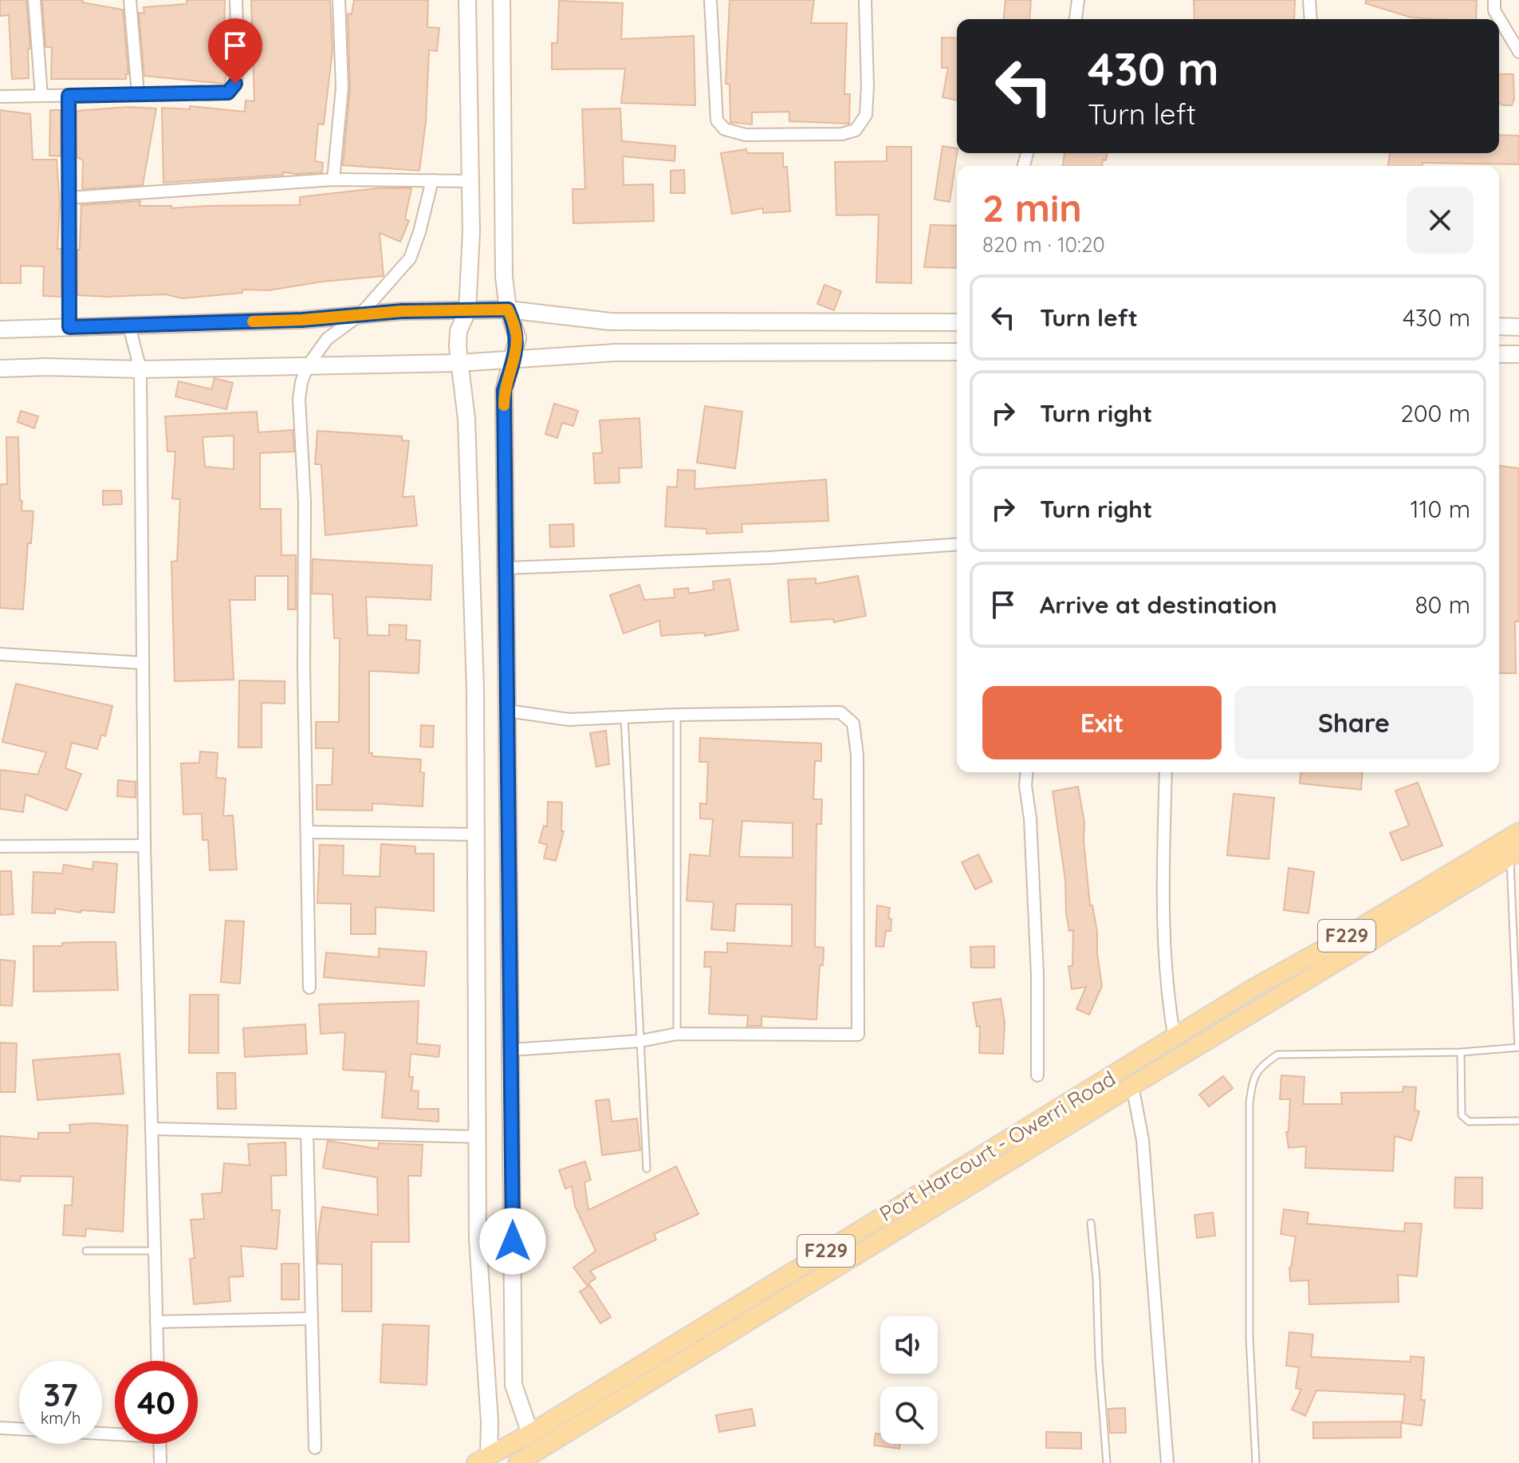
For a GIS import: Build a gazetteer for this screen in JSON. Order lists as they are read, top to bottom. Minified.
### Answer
{"streets":{"main road":["F229","Port Harcourt - Owerri Road"]},"page":{"turn":["430 m","Turn left"],"heading":["2 min","820 m · 10:20"],"list":[{"name":"Turn left","value":"430 m"},{"name":"Turn right","value":"200 m"},{"name":"Turn right","value":"110 m"},{"name":"Arrive at destination","value":"80 m"}],"buttons":["Exit","Share"],"speed":"37 km/h","limit":"40"}}
